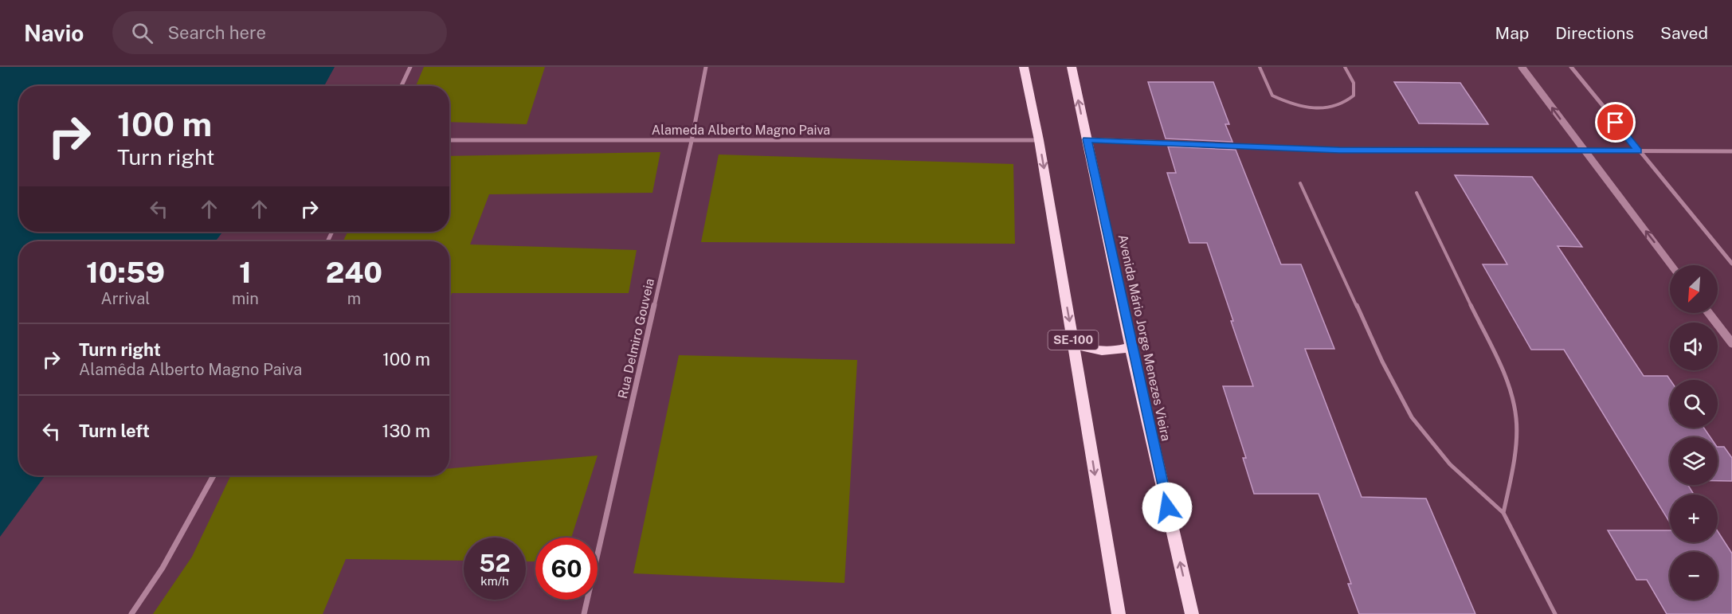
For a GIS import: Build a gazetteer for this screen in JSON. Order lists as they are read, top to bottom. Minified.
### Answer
{"streets":{"main road":["Avenida Mário Jorge Menezes Vieira","SE-100"],"street":["Alameda Alberto Magno Paiva","Rua Delmiro Gouveia"]},"crossings":[["Alameda Alberto Magno Paiva","Rua Delmiro Gouveia"],["Alameda Alberto Magno Paiva","SE-100"]],"north":"bottom left","page":{"header":"Navio","search":"Search here","nav":["Map","Directions","Saved"],"turn":["100 m","Turn right"],"eta":["10:59","Arrival","1","min","240","m"],"map_buttons":["+","−"],"list":[{"name":"Turn right","note":"Alamêda Alberto Magno Paiva","value":"100 m"},{"name":"Turn left","value":"130 m"}],"speed":"52 km/h","limit":"60"}}
